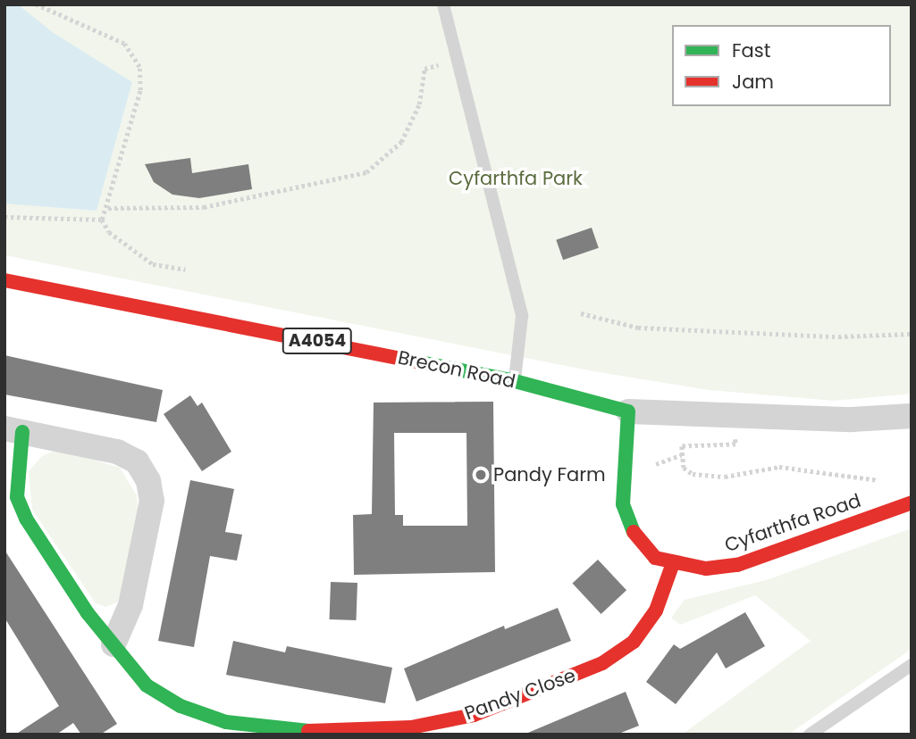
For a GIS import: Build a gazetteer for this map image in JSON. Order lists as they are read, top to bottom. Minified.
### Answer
{"streets":{"main road":["A4054","Brecon Road","Cyfarthfa Road","Pandy Close"]},"crossings":[["Brecon Road","Cyfarthfa Road"],["Cyfarthfa Road","Pandy Close"]],"parks":["Cyfarthfa Park"],"places":["Pandy Farm"],"legend":["Fast","Jam"]}
